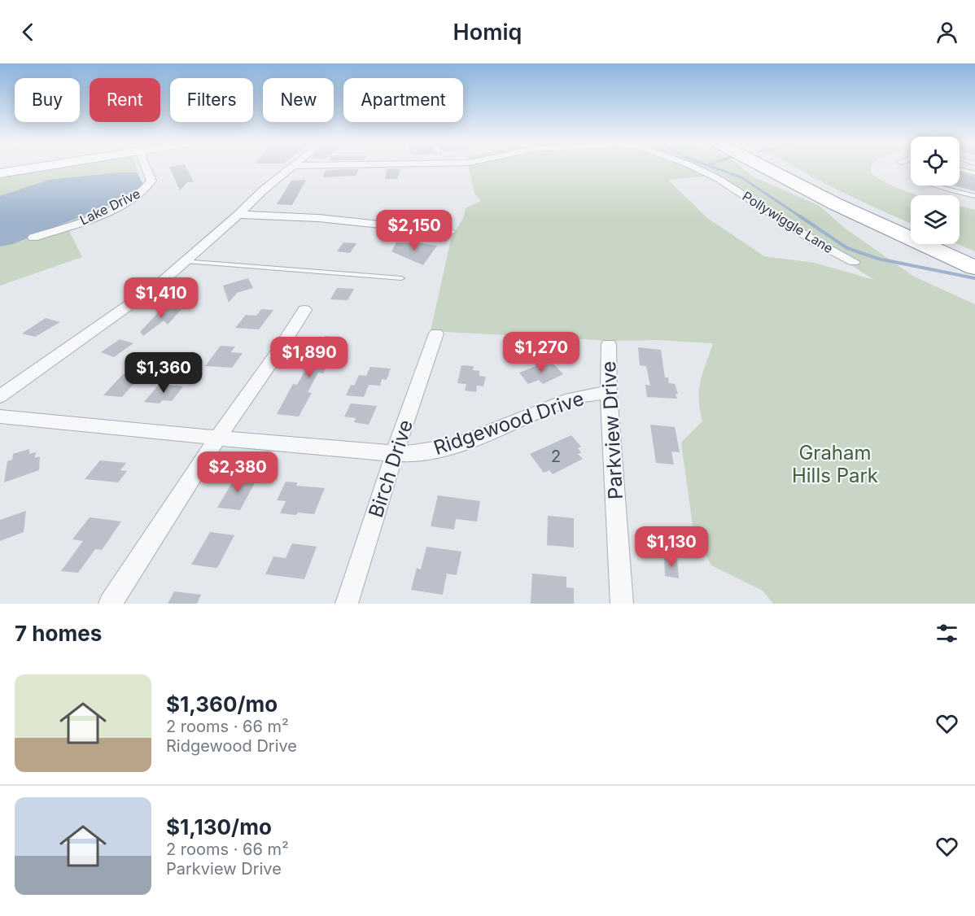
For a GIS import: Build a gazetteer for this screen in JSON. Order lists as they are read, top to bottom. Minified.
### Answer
{"streets":{"street":["Lake Drive","Pollywiggle Lane","Ridgewood Drive","Parkview Drive","Birch Drive"]},"crossings":[["Ridgewood Drive","Parkview Drive"],["Ridgewood Drive","Birch Drive"]],"parks":["Graham Hills Park"],"house_numbers":["2"],"page":{"header":"Homiq","chip":["Buy","Rent","Filters","New","Apartment"],"price":["$2,150","$1,410","$1,270","$1,890","$1,360","$2,380","$1,130"],"heading":"7 homes","list":[{"name":"$1,360/mo","note":"2 rooms · 66 m² · Ridgewood Drive"},{"name":"$1,130/mo","note":"2 rooms · 66 m² · Parkview Drive"}]}}
